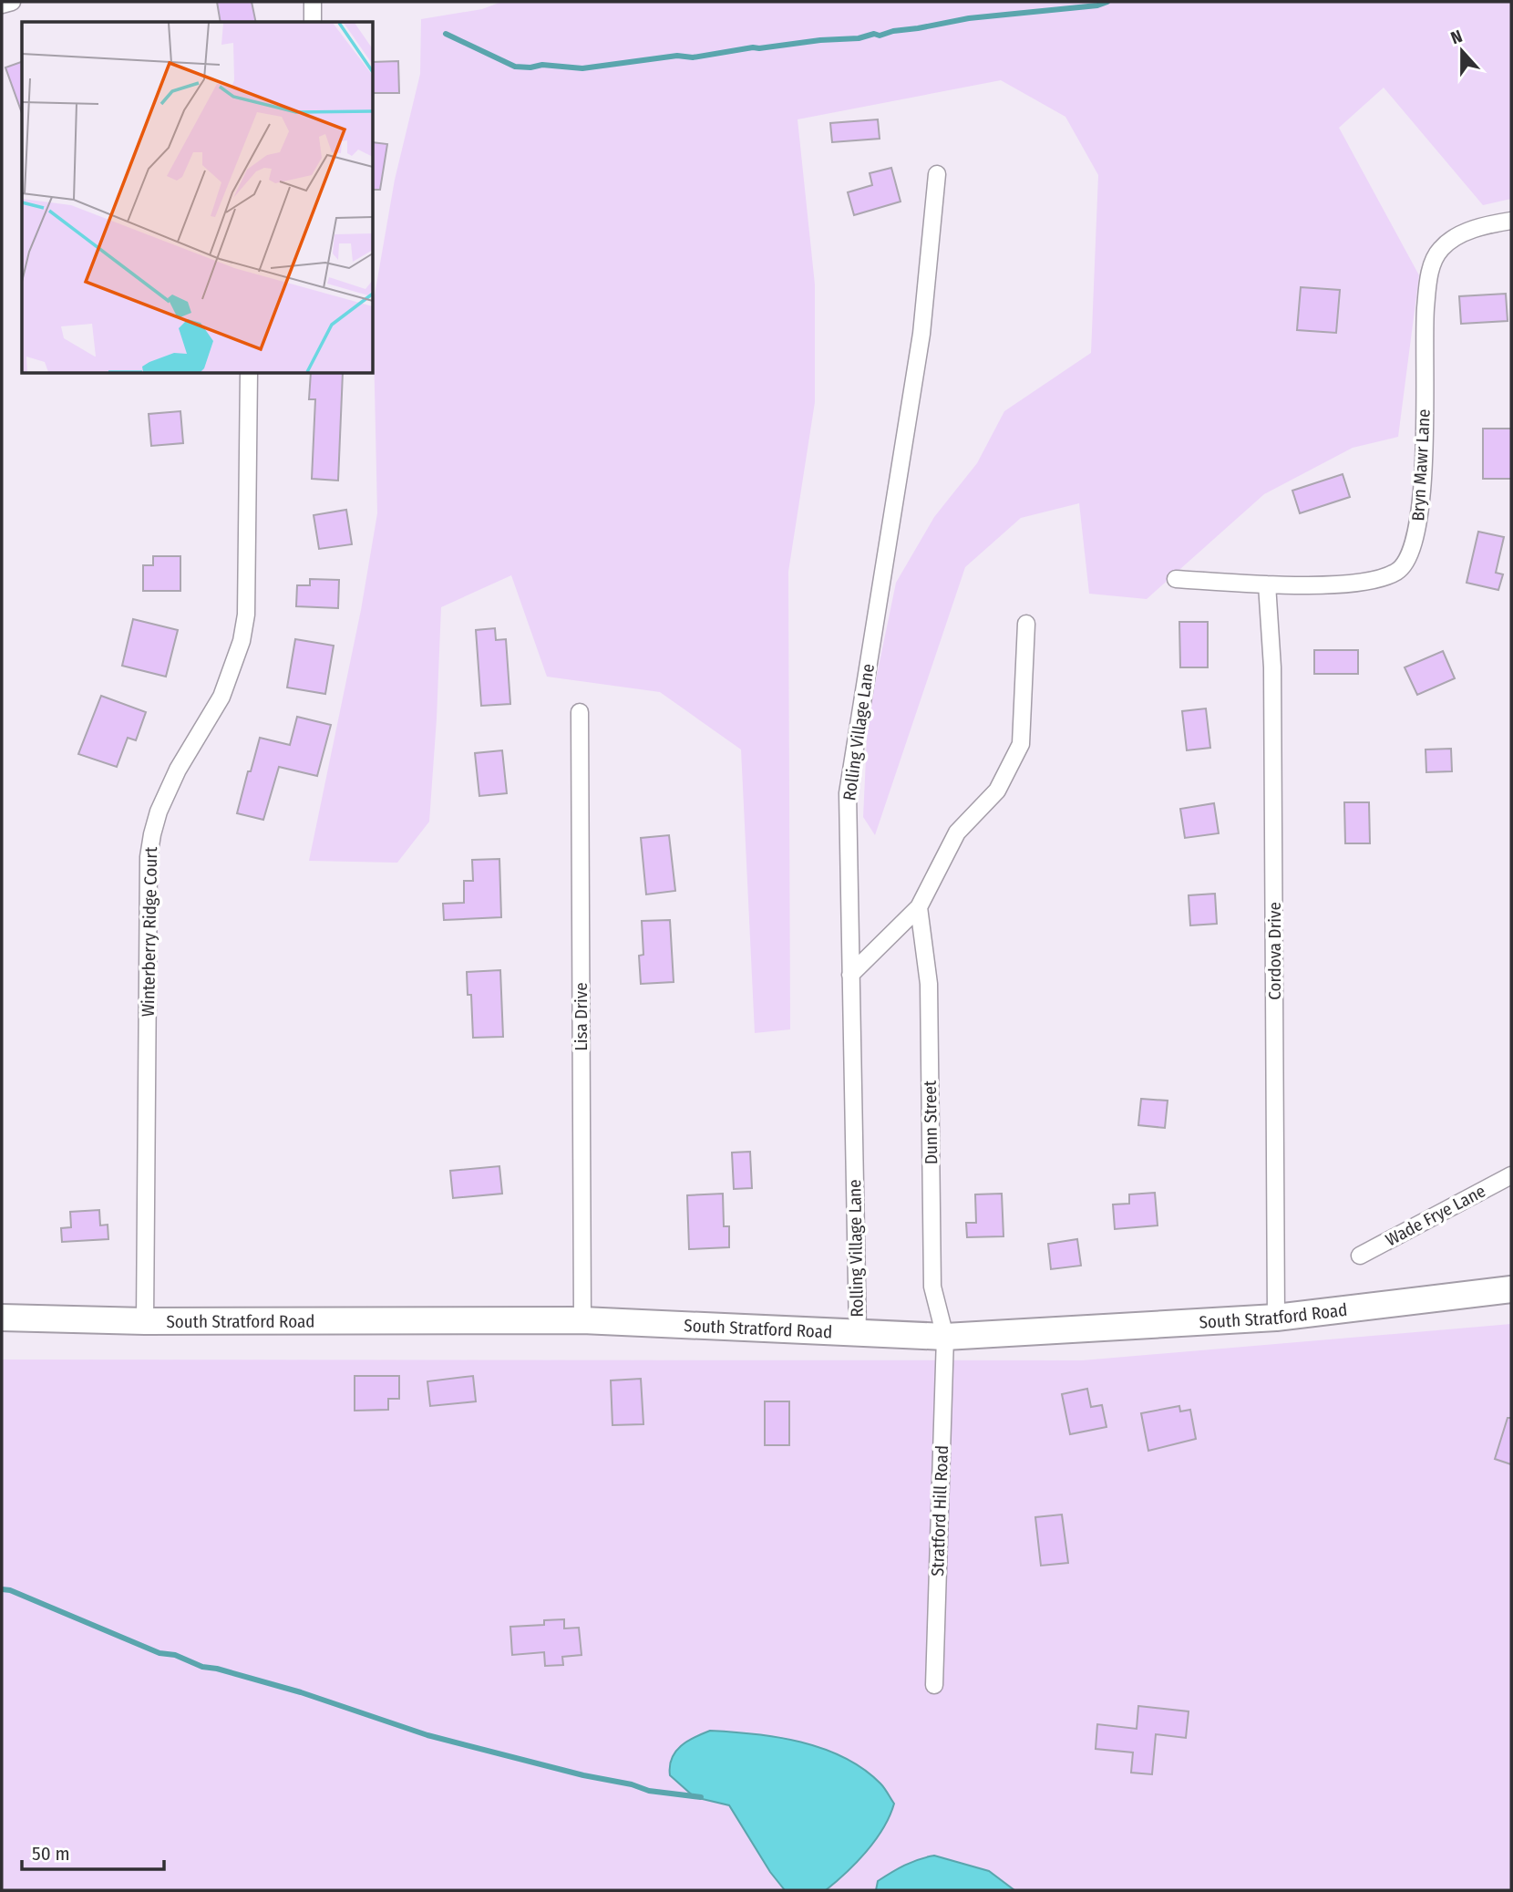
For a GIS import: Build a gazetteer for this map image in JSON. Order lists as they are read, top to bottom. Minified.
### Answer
{"streets":{"main road":["South Stratford Road"],"street":["Bryn Mawr Lane","Rolling Village Lane","Winterberry Ridge Court","Cordova Drive","Lisa Drive","Dunn Street","Wade Frye Lane","Stratford Hill Road"]},"crossings":[["Bryn Mawr Lane","Cordova Drive"],["Rolling Village Lane","South Stratford Road"],["Winterberry Ridge Court","South Stratford Road"],["Cordova Drive","South Stratford Road"],["Lisa Drive","South Stratford Road"],["Dunn Street","South Stratford Road"],["Dunn Street","Stratford Hill Road"],["South Stratford Road","Stratford Hill Road"]],"scale_bar":"50 m","north":"top"}
